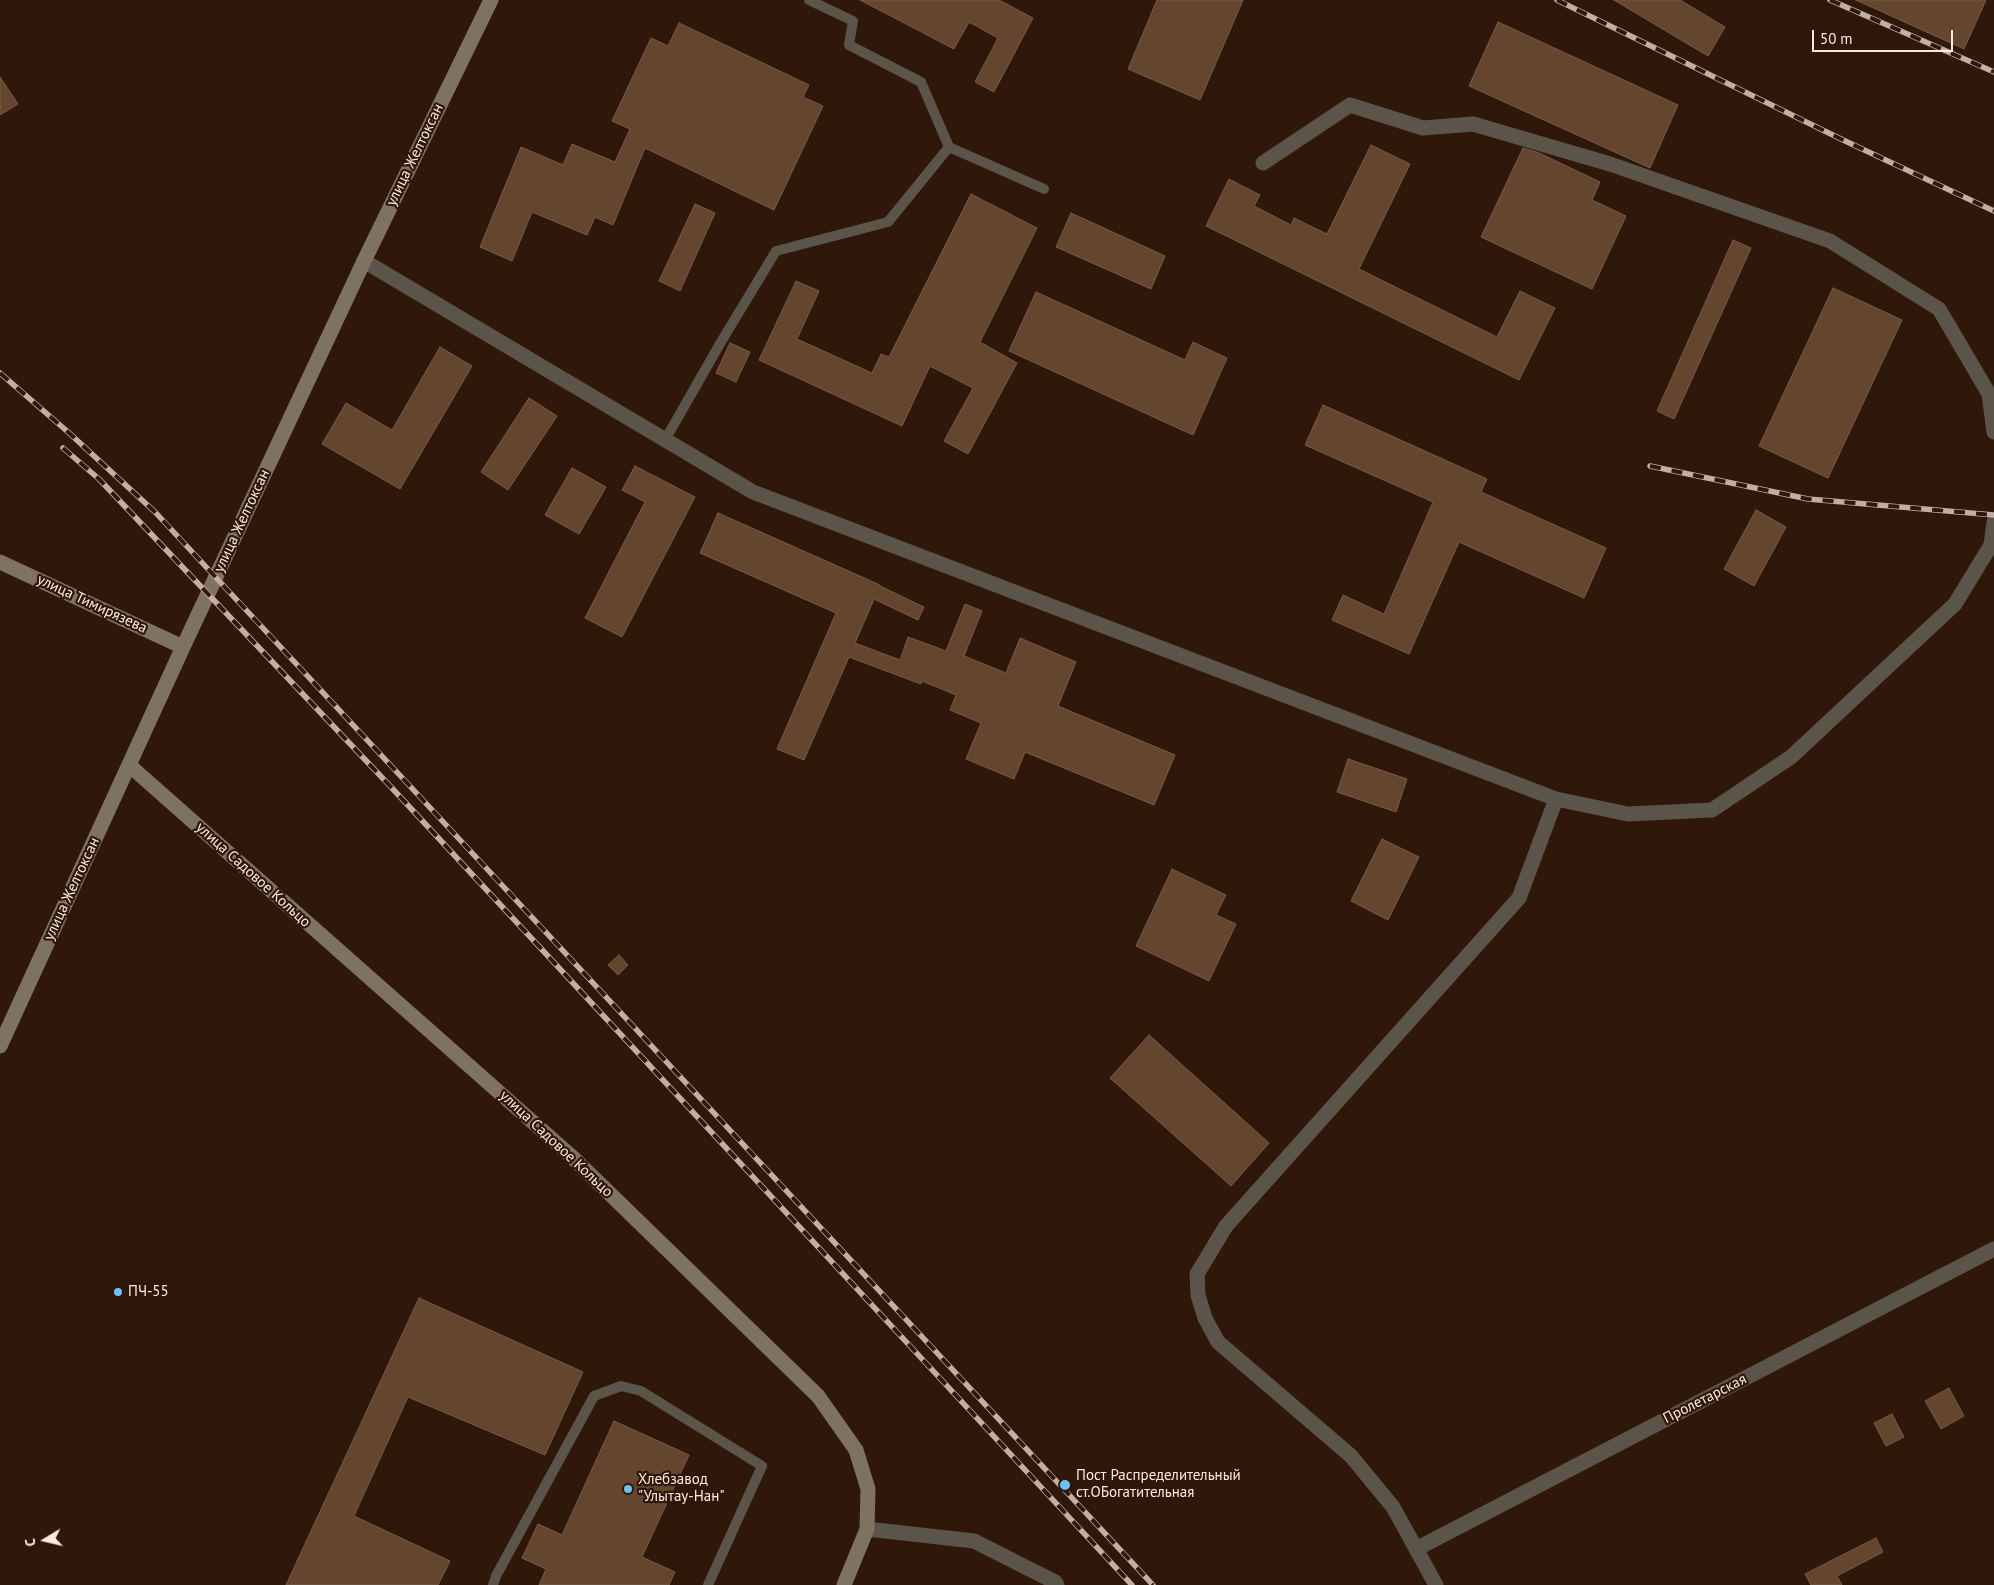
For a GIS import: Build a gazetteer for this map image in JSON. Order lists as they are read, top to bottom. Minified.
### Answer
{"streets":{"street":["улица Желтоксан","улица Тимирязева","улица Садовое Кольцо","Пролетарская"]},"crossings":[["улица Желтоксан","улица Тимирязева"],["улица Желтоксан","улица Садовое Кольцо"]],"places":["ПЧ-55","Пост Распределительный ст.ОБогатительная","Хлебзавод \"Улытау-Нан\""],"scale_bar":"50 m","north":"left"}
